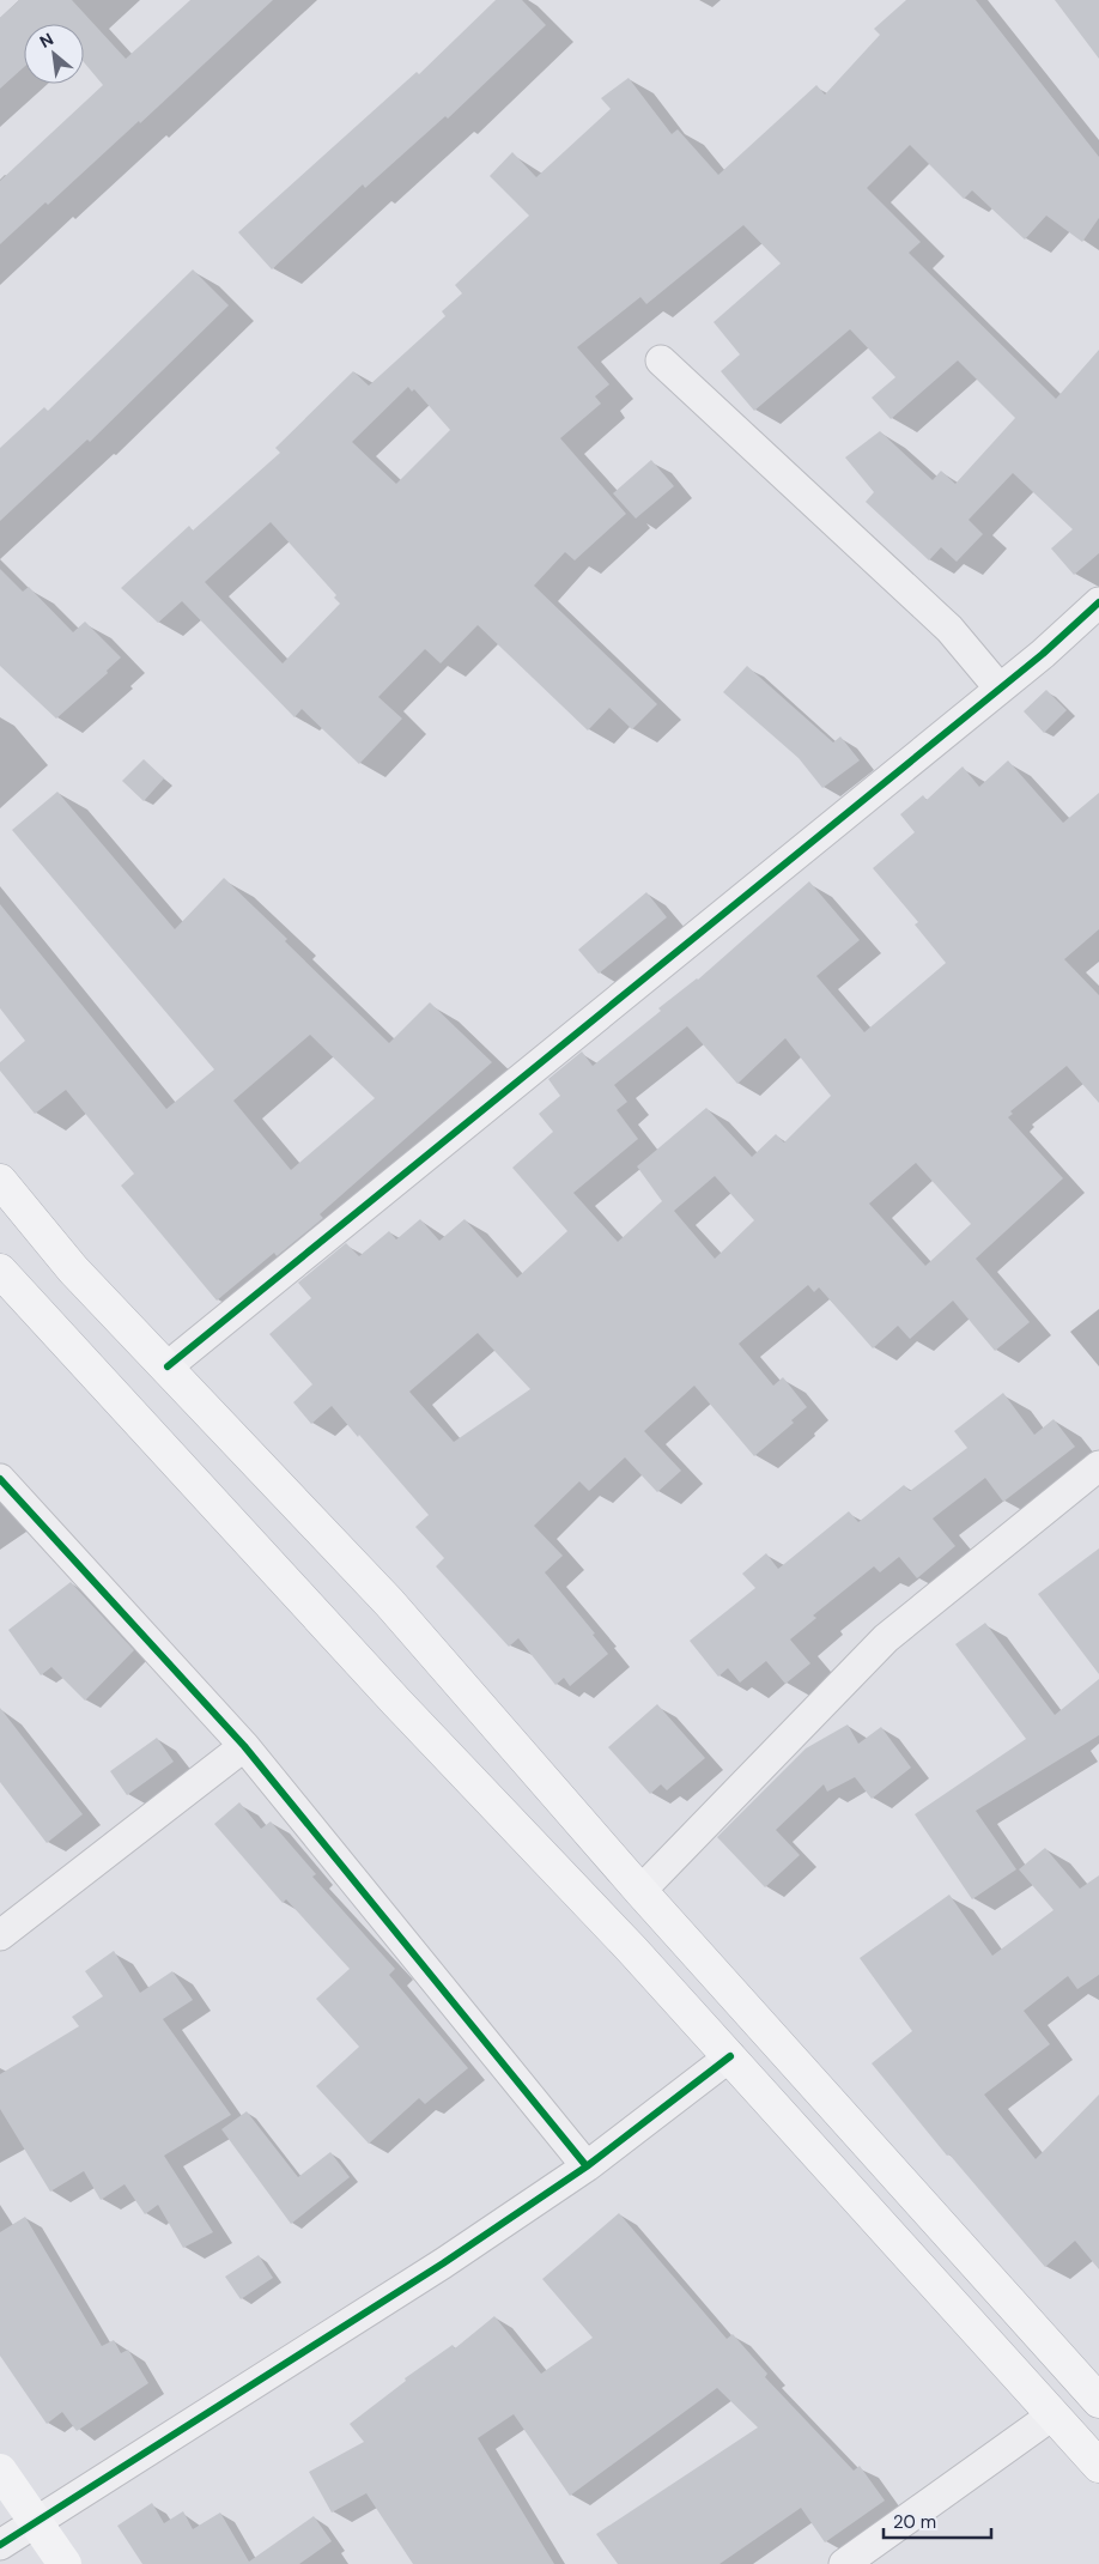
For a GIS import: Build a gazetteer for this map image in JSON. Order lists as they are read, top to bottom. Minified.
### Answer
{"scale_bar":"20 m","north":"top left"}
